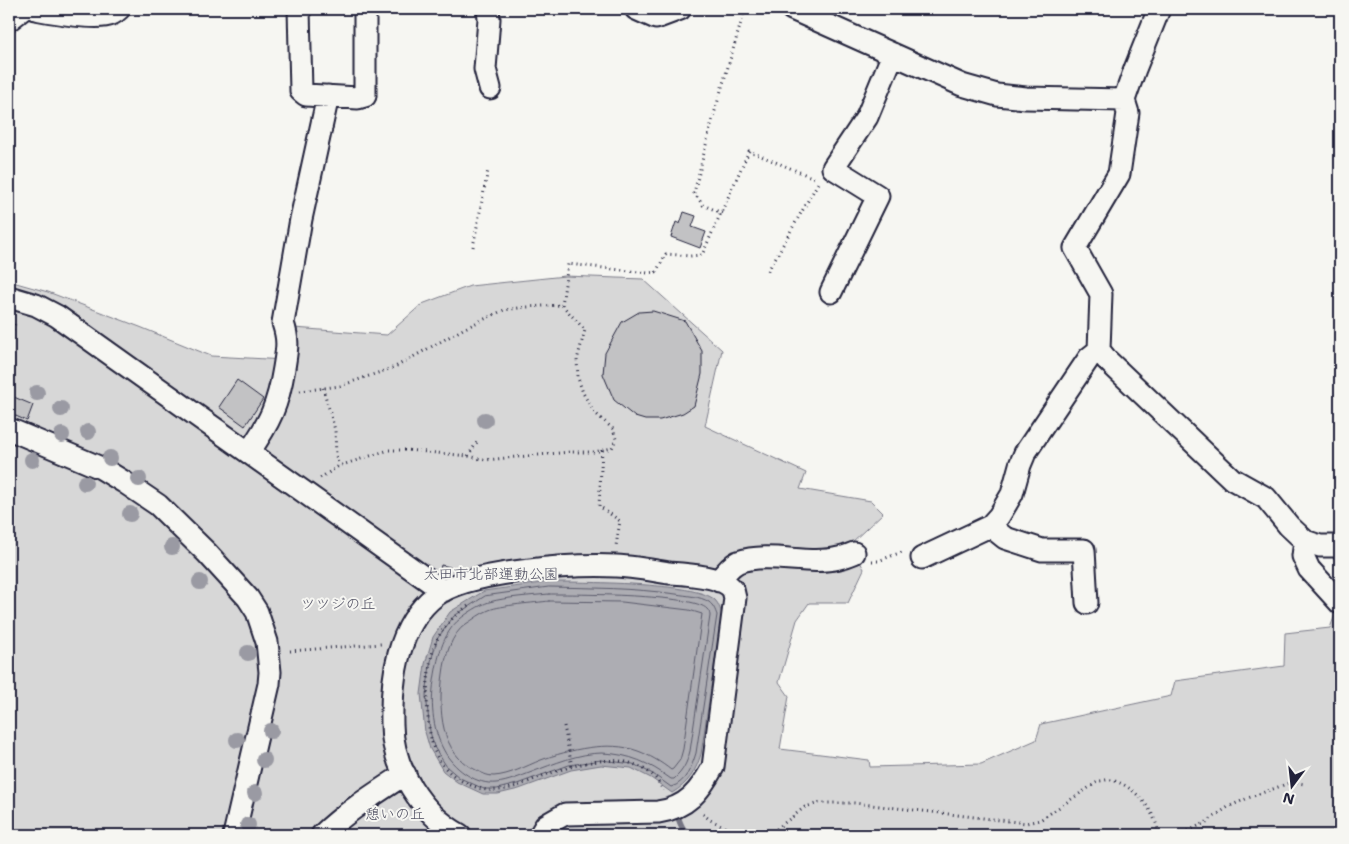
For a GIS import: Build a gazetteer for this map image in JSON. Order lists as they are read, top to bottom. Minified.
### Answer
{"parks":["太田市北部運動公園","ツツジの丘","憩いの丘"],"north":"bottom"}
